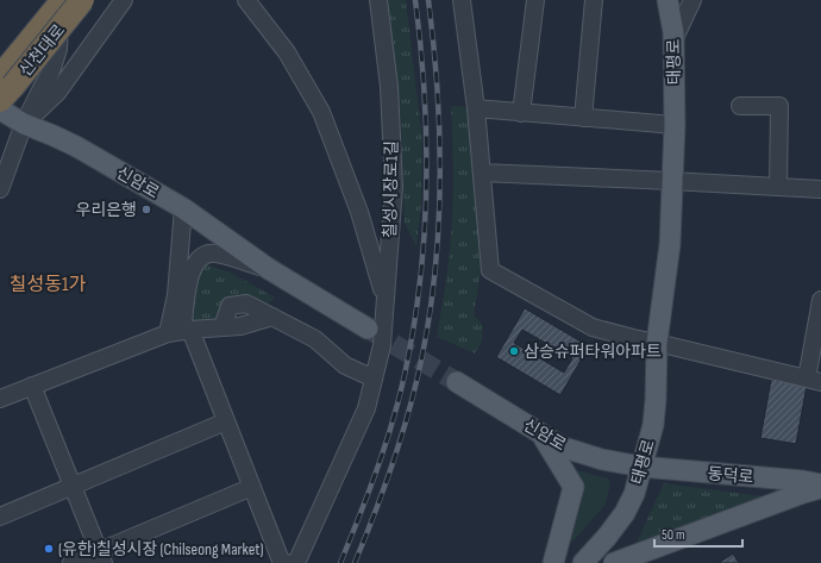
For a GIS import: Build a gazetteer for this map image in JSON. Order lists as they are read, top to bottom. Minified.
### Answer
{"streets":{"highway":["신천대로"],"main road":["태평로","신암로","동덕로"],"street":["칠성시장로1길"]},"crossings":[["태평로","신암로"],["태평로","동덕로"],["신암로","동덕로"]],"districts":["칠성동1가"],"places":["우리은행","삼승슈퍼타워아파트","(유한)칠성시장 (Chilseong Market)"],"scale_bar":"50 m"}
